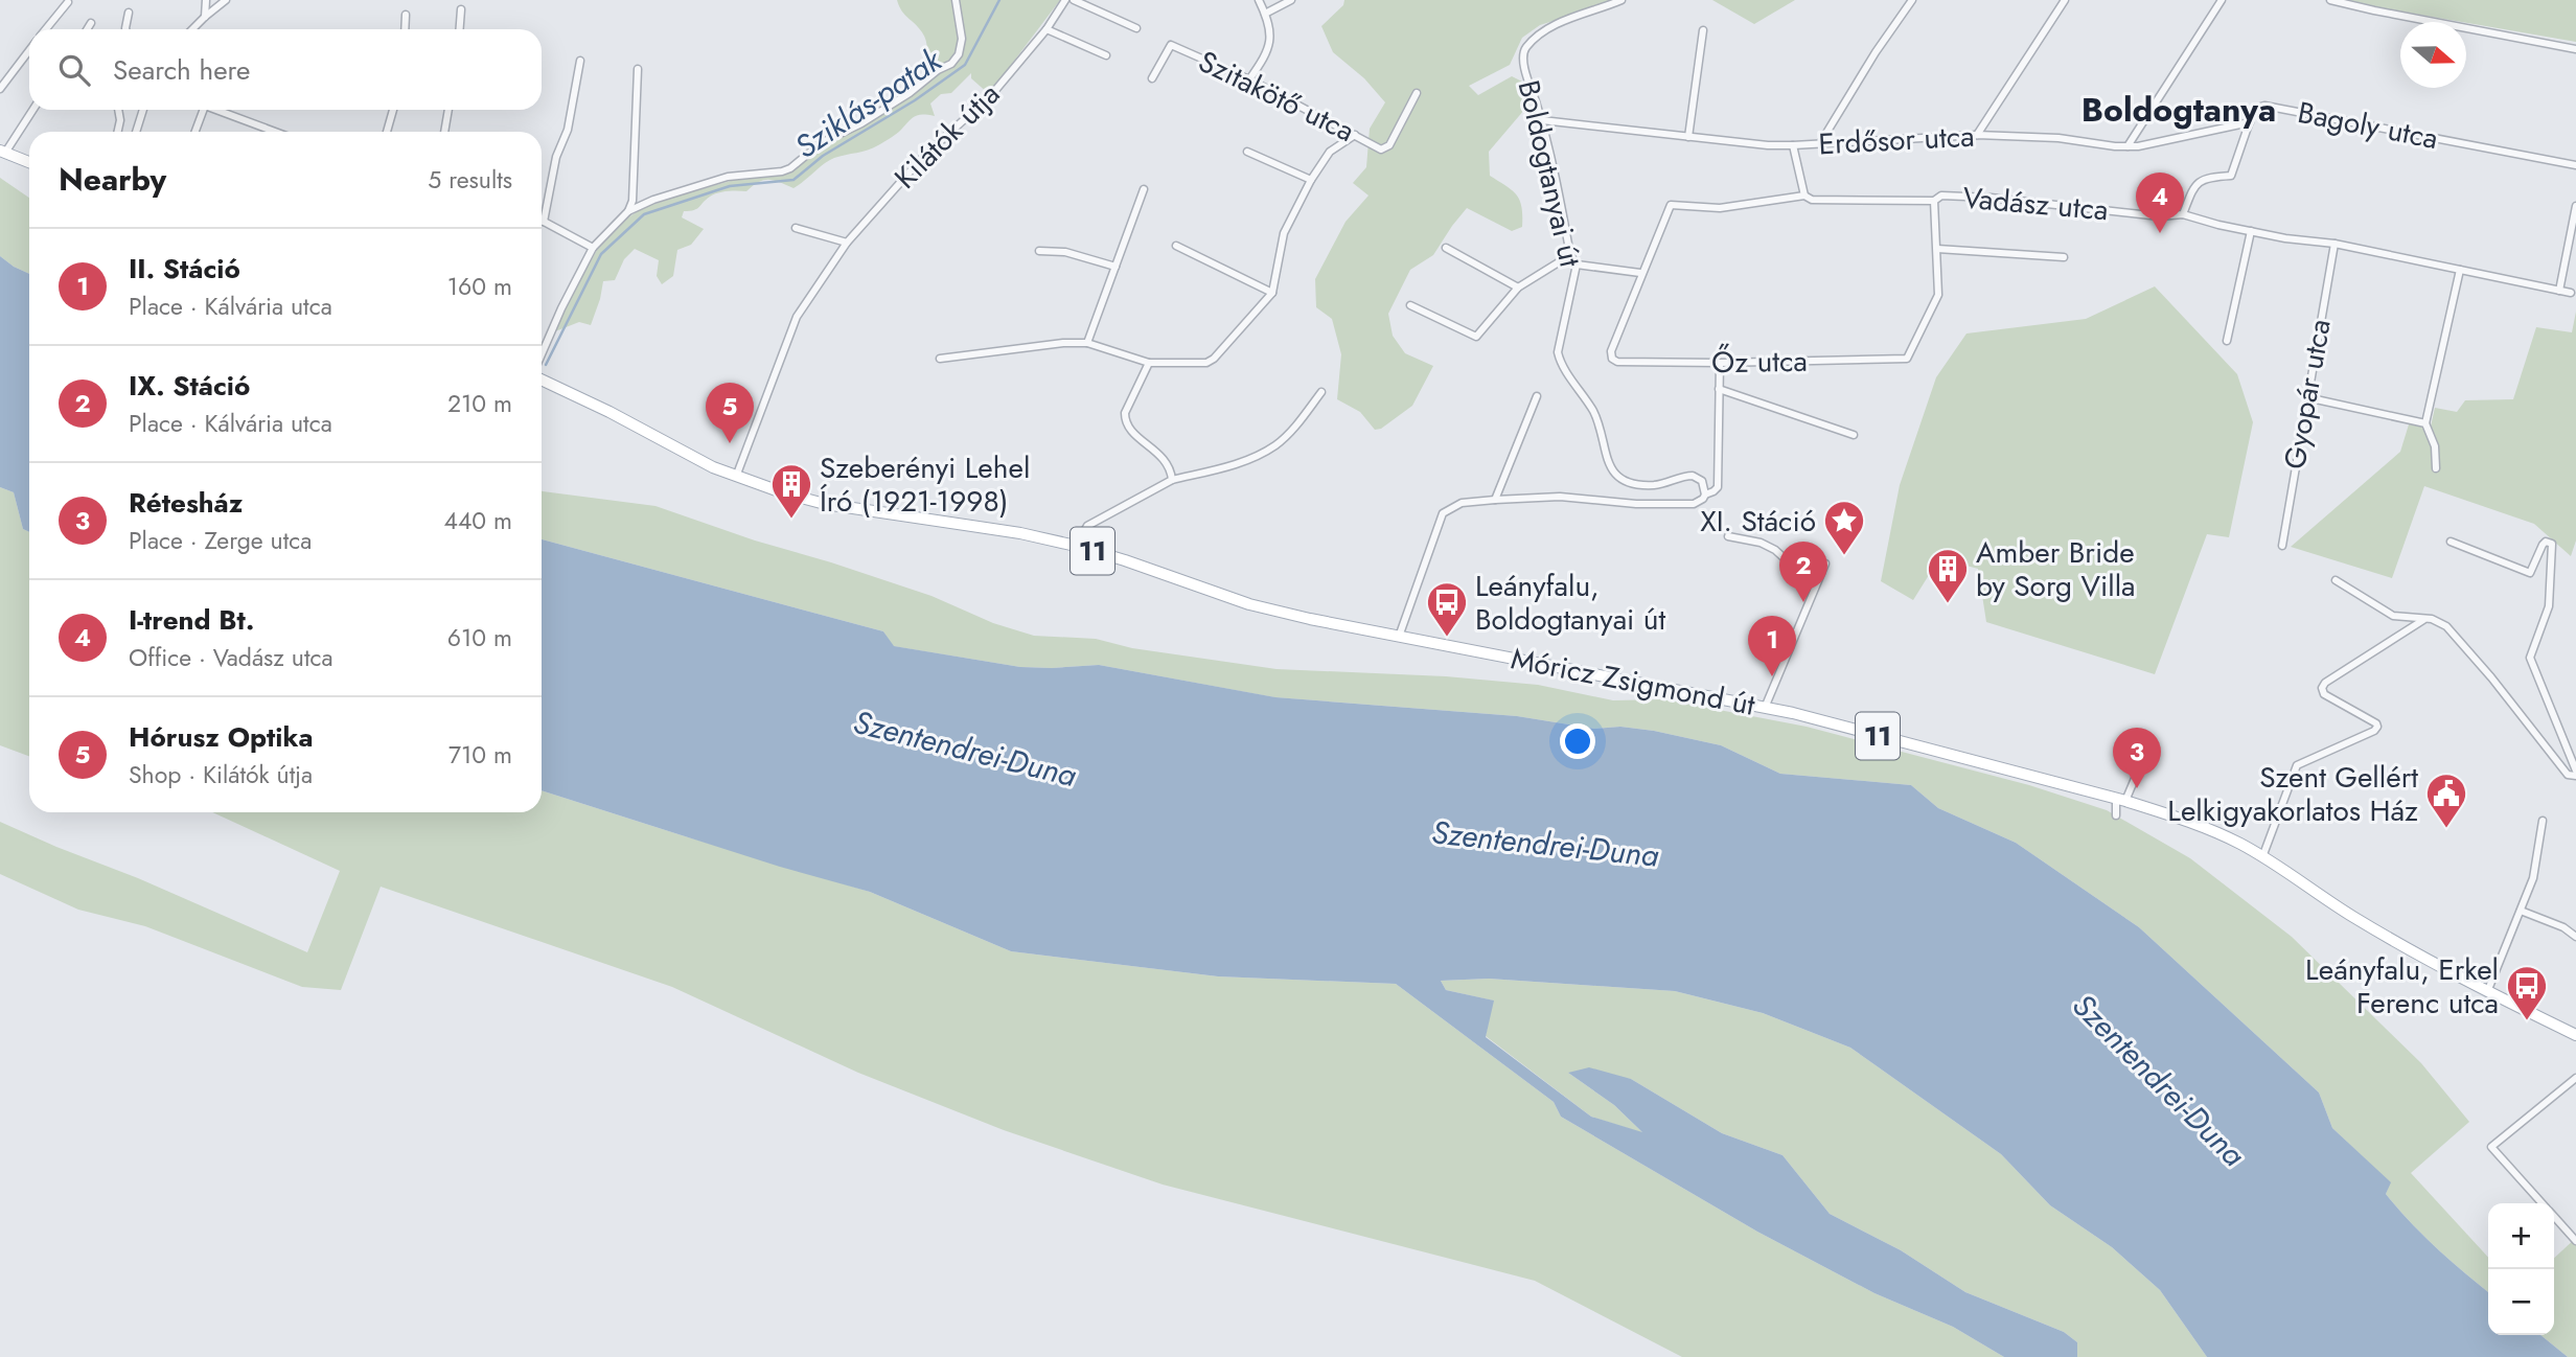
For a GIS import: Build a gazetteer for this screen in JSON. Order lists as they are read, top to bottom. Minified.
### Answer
{"streets":{"main road":["11","Móricz Zsigmond út"],"street":["Szitakötő utca","Bagoly utca","Kilátók útja","Erdősor utca","Boldogtanyai út","Vadász utca","Őz utca","Gyopár utca"]},"crossings":[["Bagoly utca","Erdősor utca"],["Kilátók útja","Móricz Zsigmond út"],["Erdősor utca","Boldogtanyai út"],["Vadász utca","Őz utca"],["Vadász utca","Gyopár utca"]],"districts":["Boldogtanya"],"water":["Sziklás-patak","Szentendrei-Duna"],"places":{"building":["Szeberényi Lehel Író (1921-1998)","Amber Bride by Sorg Villa"],"place":["XI. Stáció"],"bus stop":["Leányfalu, Boldogtanyai út","Leányfalu, Erkel Ferenc utca"],"public building":["Szent Gellért Lelkigyakorlatos Ház"]},"north":"right","page":{"search":"Search here","heading":["Nearby","5 results"],"pins":["4","5","2","1","3"],"list":[{"mark":"1","name":"II. Stáció","note":"Place · Kálvária utca","value":"160 m"},{"mark":"2","name":"IX. Stáció","note":"Place · Kálvária utca","value":"210 m"},{"mark":"3","name":"Rétesház","note":"Place · Zerge utca","value":"440 m"},{"mark":"4","name":"I-trend Bt.","note":"Office · Vadász utca","value":"610 m"},{"mark":"5","name":"Hórusz Optika","note":"Shop · Kilátók útja","value":"710 m"}],"map_buttons":["+","−"]}}
